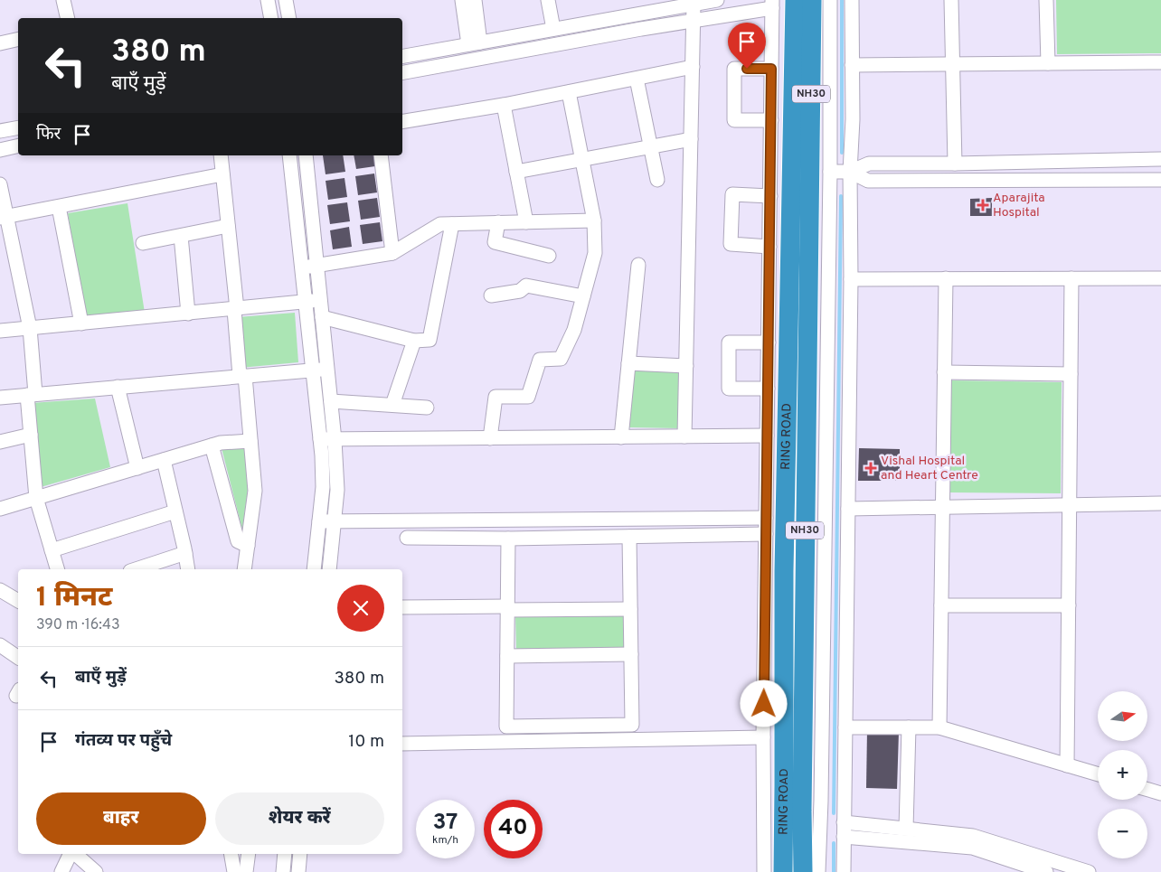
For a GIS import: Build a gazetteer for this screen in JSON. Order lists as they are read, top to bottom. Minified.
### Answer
{"streets":{"highway":["NH30","RING ROAD"]},"places":{"health":["Aparajita Hospital","Vishal Hospital and Heart Centre"]},"north":"right","page":{"turn":["380 m","बाएँ मुड़ें"],"then":"फिर","heading":["1 मिनट","390 m · 16:43"],"list":[{"name":"बाएँ मुड़ें","value":"380 m"},{"name":"गंतव्य पर पहुँचे","value":"10 m"}],"map_buttons":["+","−"],"buttons":["बाहर","शेयर करें"],"speed":"37 km/h","limit":"40"}}
